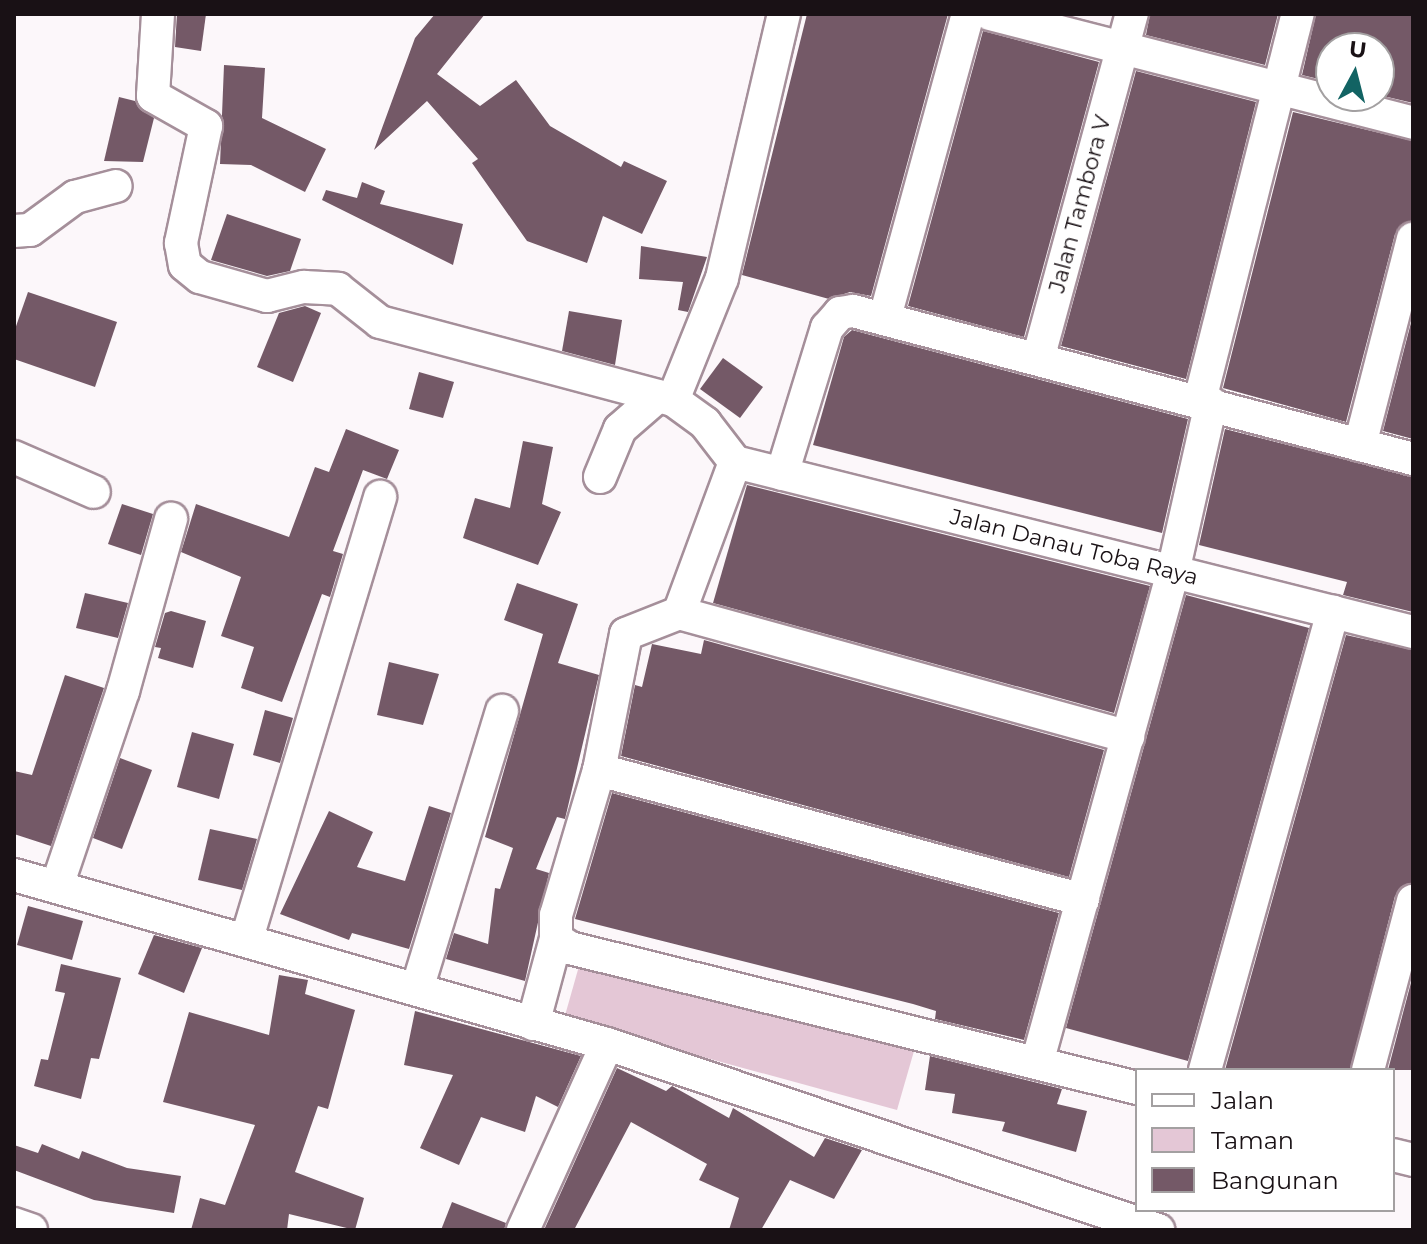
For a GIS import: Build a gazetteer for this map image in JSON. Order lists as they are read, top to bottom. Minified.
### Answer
{"streets":{"street":["Jalan Tambora V","Jalan Danau Toba Raya"]},"legend":["Jalan","Taman","Bangunan"],"north":"top"}
